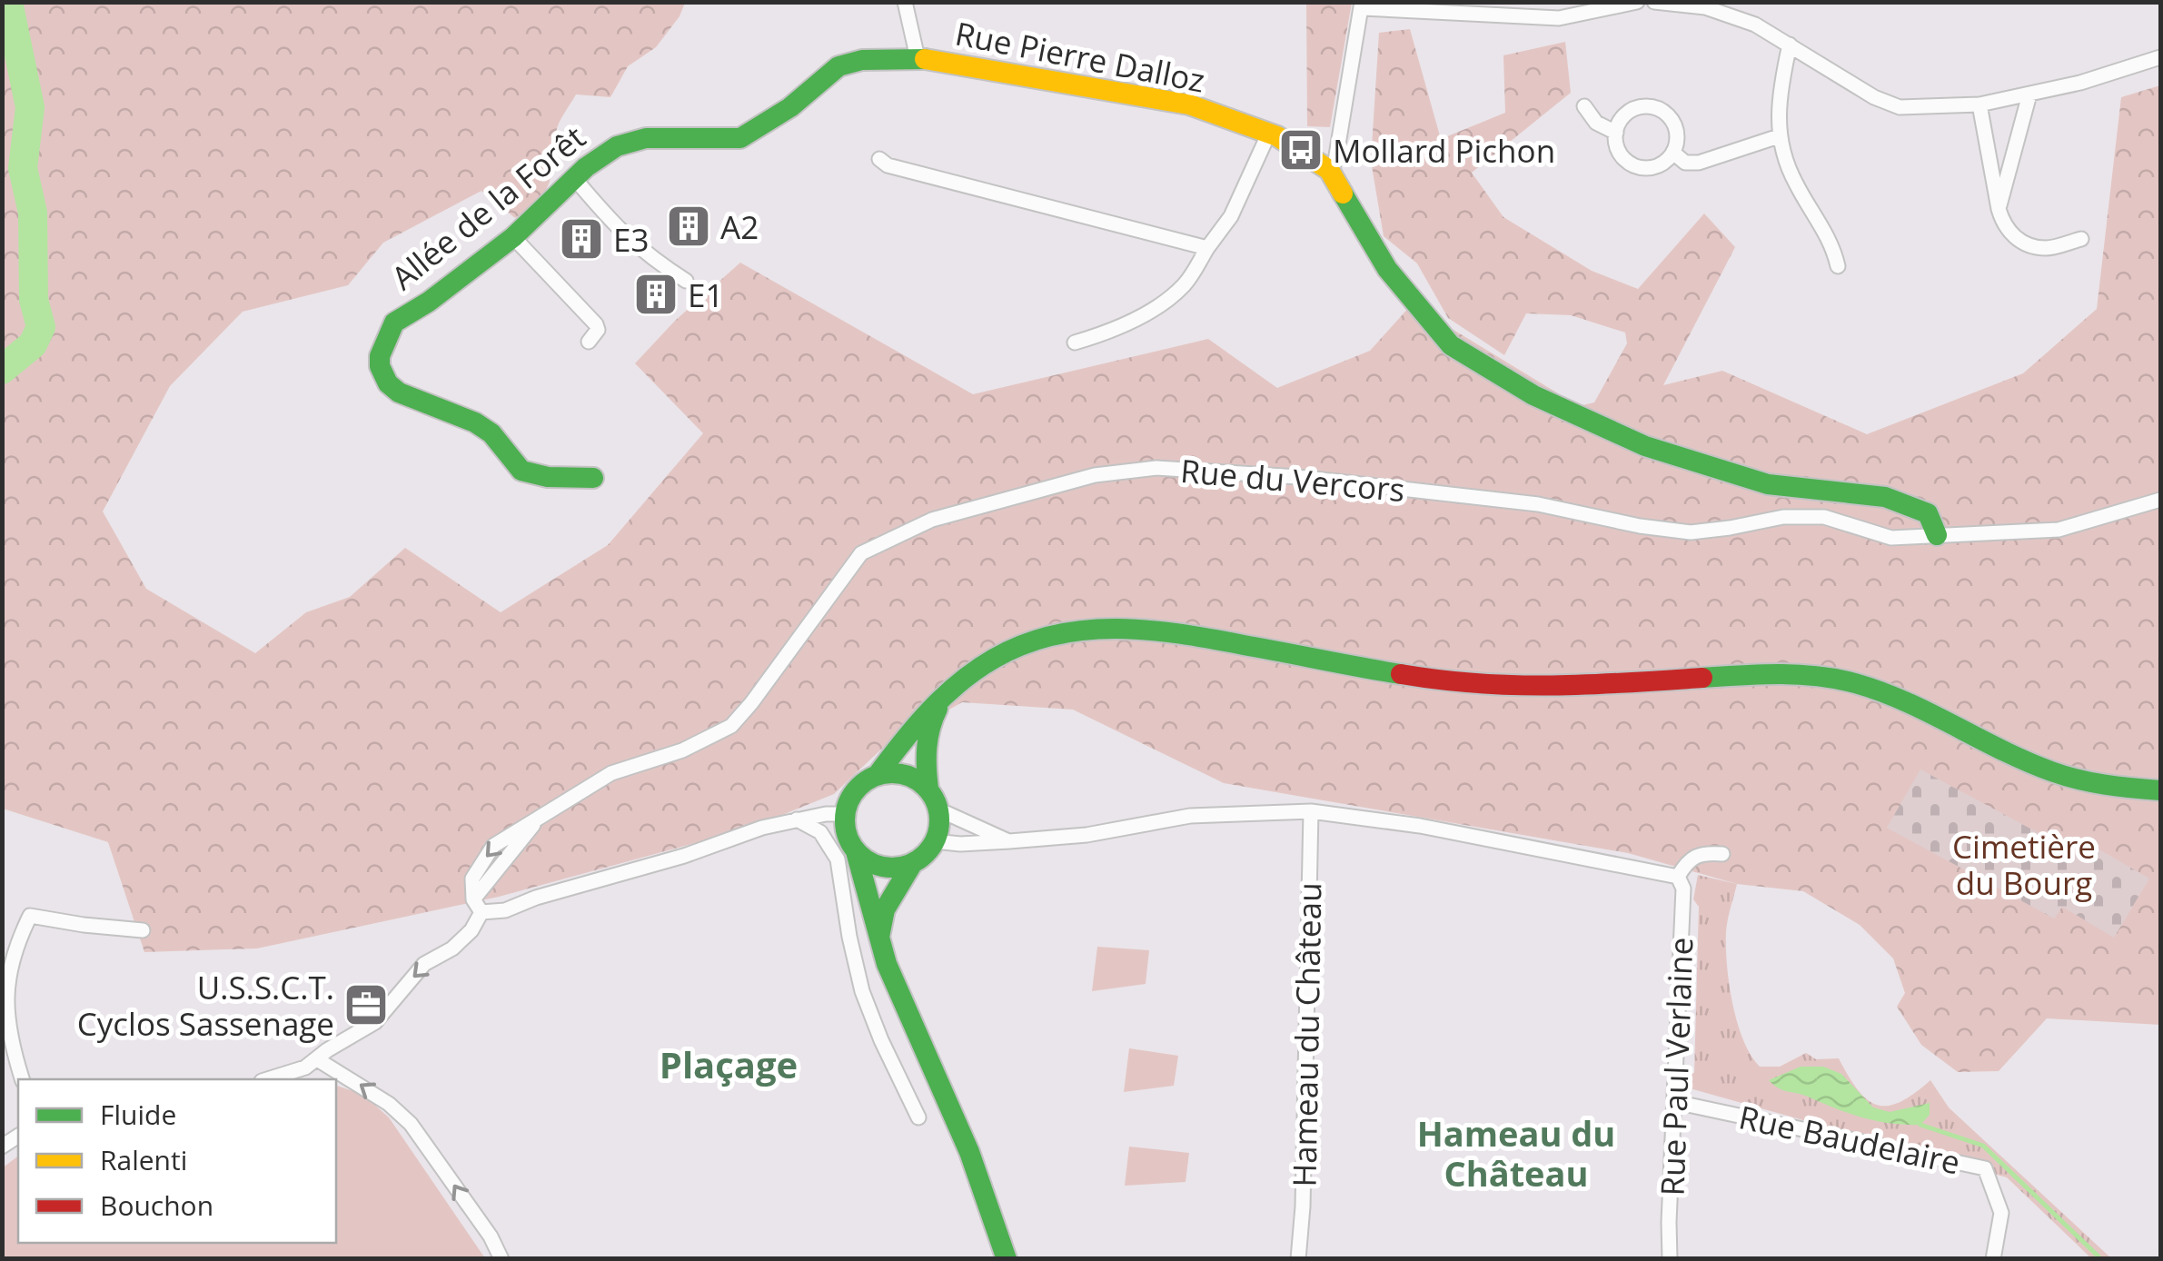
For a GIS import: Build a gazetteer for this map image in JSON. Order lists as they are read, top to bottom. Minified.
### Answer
{"streets":{"main road":["Rue Pierre Dalloz","Allée de la Forêt"],"street":["Rue du Vercors","Hameau du Château","Rue Paul Verlaine","Rue Baudelaire"]},"crossings":[["Rue Pierre Dalloz","Allée de la Forêt"],["Rue Paul Verlaine","Rue Baudelaire"]],"districts":["Plaçage","Hameau du Château"],"parks":["Cimetière du Bourg"],"places":{"bus stop":["Mollard Pichon"],"building":["A2","E3","E1"],"office":["U.S.S.C.T. Cyclos Sassenage"]},"legend":["Fluide","Ralenti","Bouchon"]}
